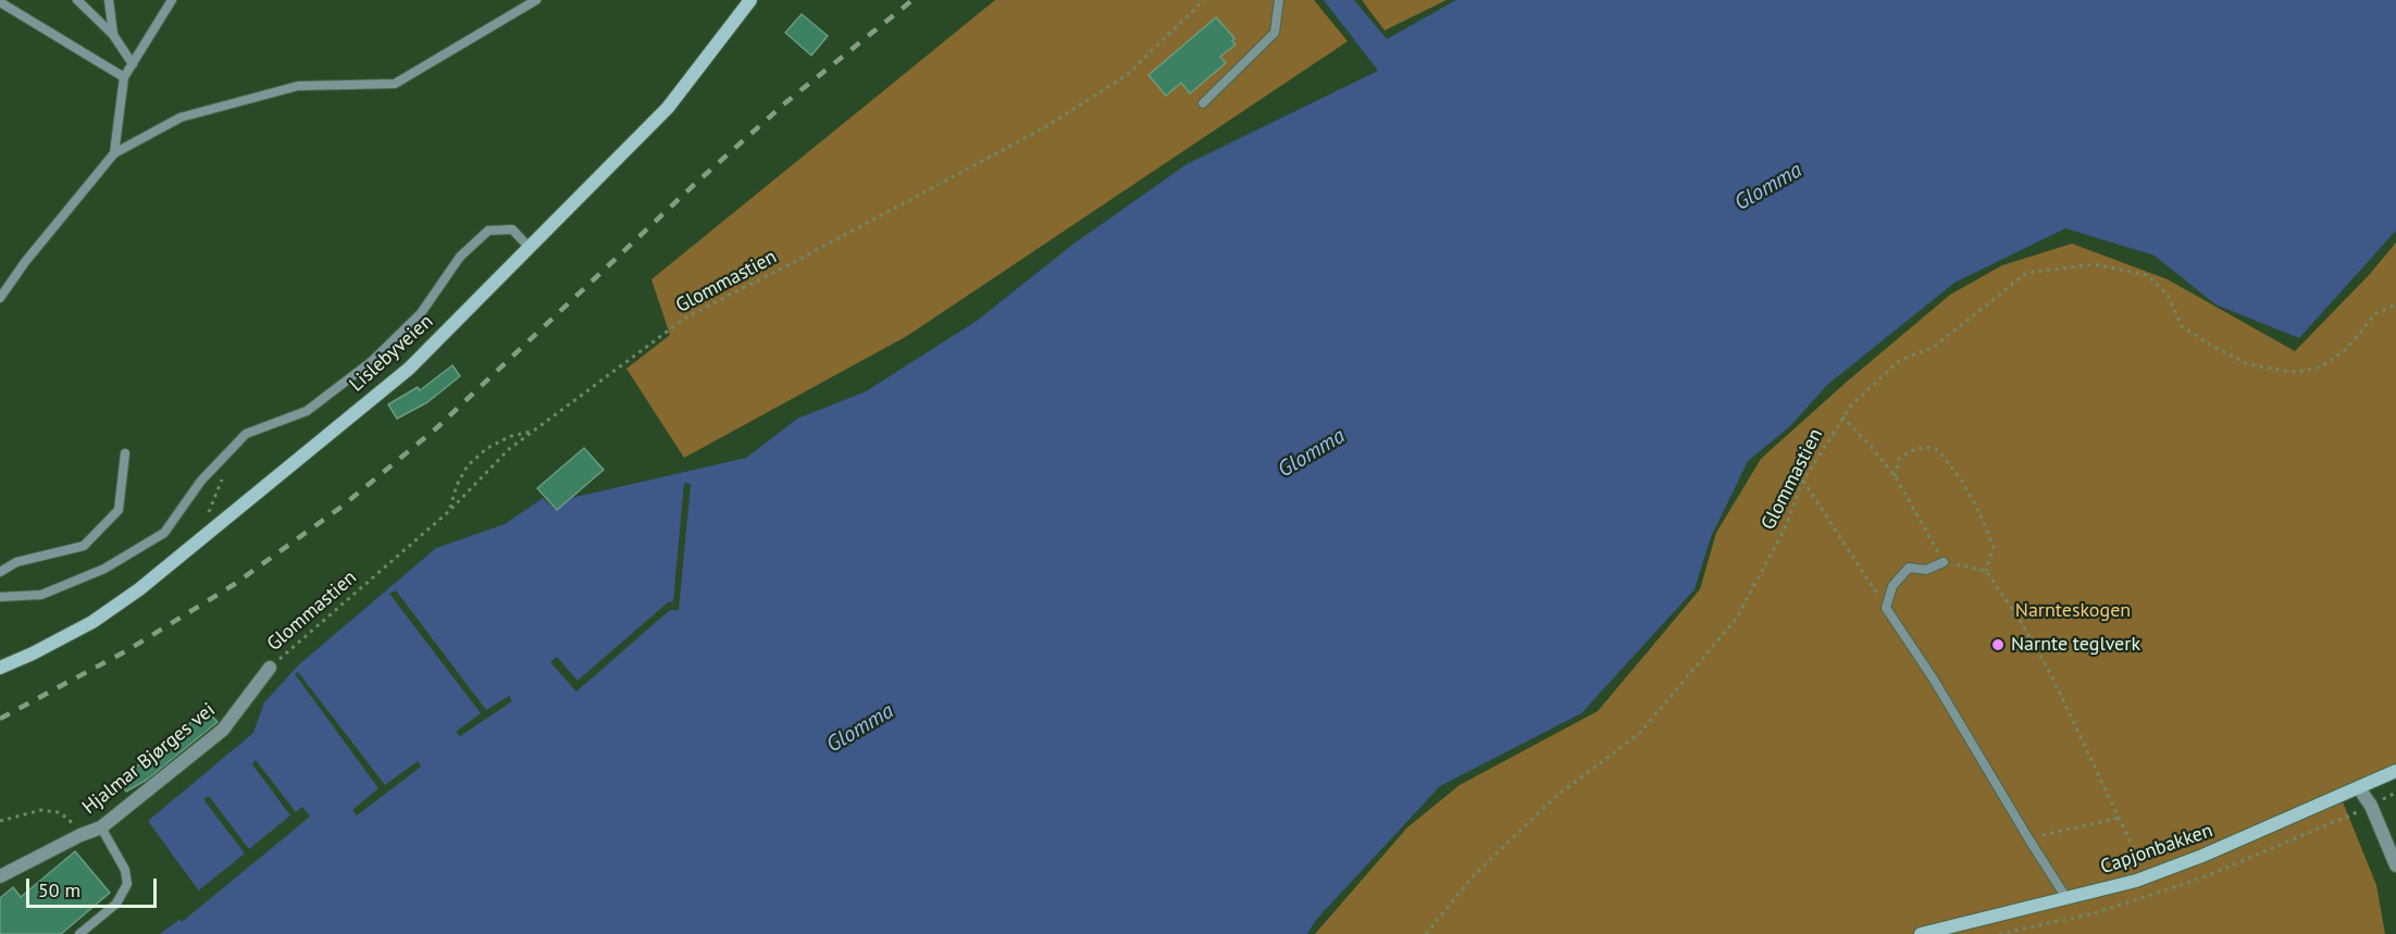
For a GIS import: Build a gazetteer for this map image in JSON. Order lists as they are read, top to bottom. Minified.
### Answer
{"streets":{"street":["Lislebyveien","Hjalmar Bjørges vei","Capjonbakken"],"path":["Glommastien"]},"crossings":[["Glommastien","Hjalmar Bjørges vei"]],"water":["Glomma"],"parks":["Narnteskogen"],"places":["Narnte teglverk"],"scale_bar":"50 m"}
